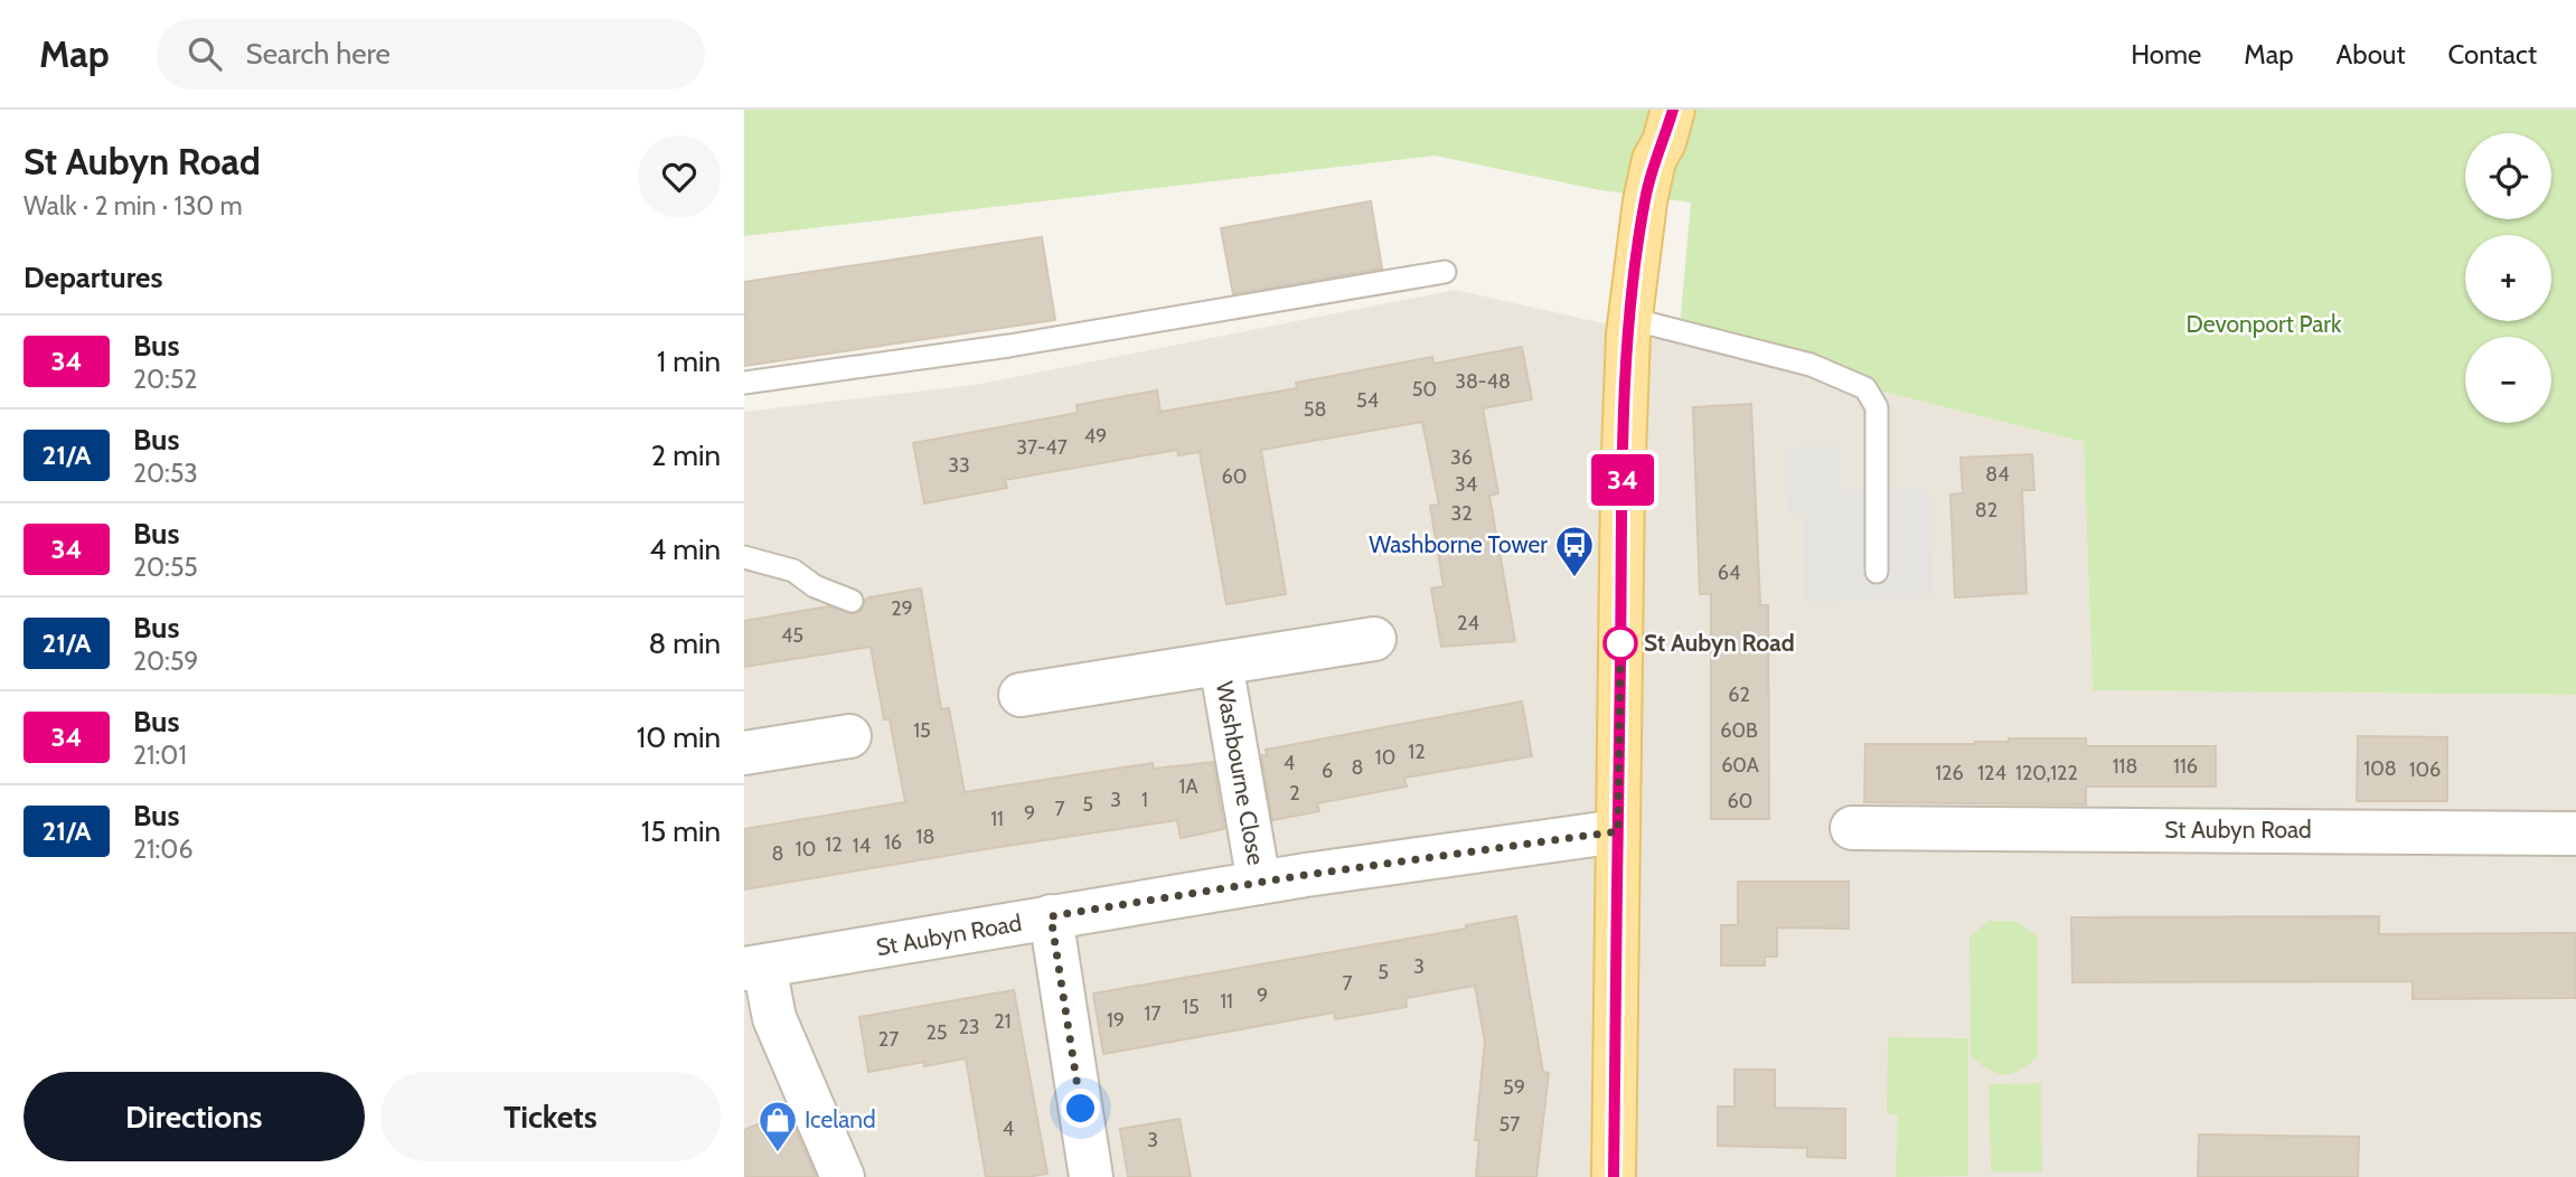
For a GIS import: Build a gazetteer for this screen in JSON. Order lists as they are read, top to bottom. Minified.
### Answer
{"streets":{"street":["Washbourne Close","St Aubyn Road"]},"crossings":[["Washbourne Close","St Aubyn Road"]],"parks":["Devonport Park"],"places":{"bus stop":["Washborne Tower"],"other":["St Aubyn Road"],"shop":["Iceland"]},"lines":["bus line 34"],"house_numbers":["38-48","50","54","58","49","37-47","36","33","84","60","34","82","32","64","29","24","45","62","15","60B","12","10","4","60A","118","116","8","108","106","6","126","124","120,122","1A","2","3","1","60","5","7","9","11","18","16","12","14","10","8","3","5","7","9","11","15","17","19","21","23","25","27","59","57","4","3"],"page":{"header":"Map","search":"Search here","nav":["Home","Map","About","Contact"],"heading":[["St Aubyn Road","Walk · 2 min · 130 m"],"Departures"],"on_map":"34","map_buttons":["+","−"],"list":[{"mark":"34","name":"Bus","note":"20:52","value":"1 min"},{"mark":"21/A","name":"Bus","note":"20:53","value":"2 min"},{"mark":"34","name":"Bus","note":"20:55","value":"4 min"},{"mark":"21/A","name":"Bus","note":"20:59","value":"8 min"},{"mark":"34","name":"Bus","note":"21:01","value":"10 min"},{"mark":"21/A","name":"Bus","note":"21:06","value":"15 min"}],"buttons":["Directions","Tickets"]}}
